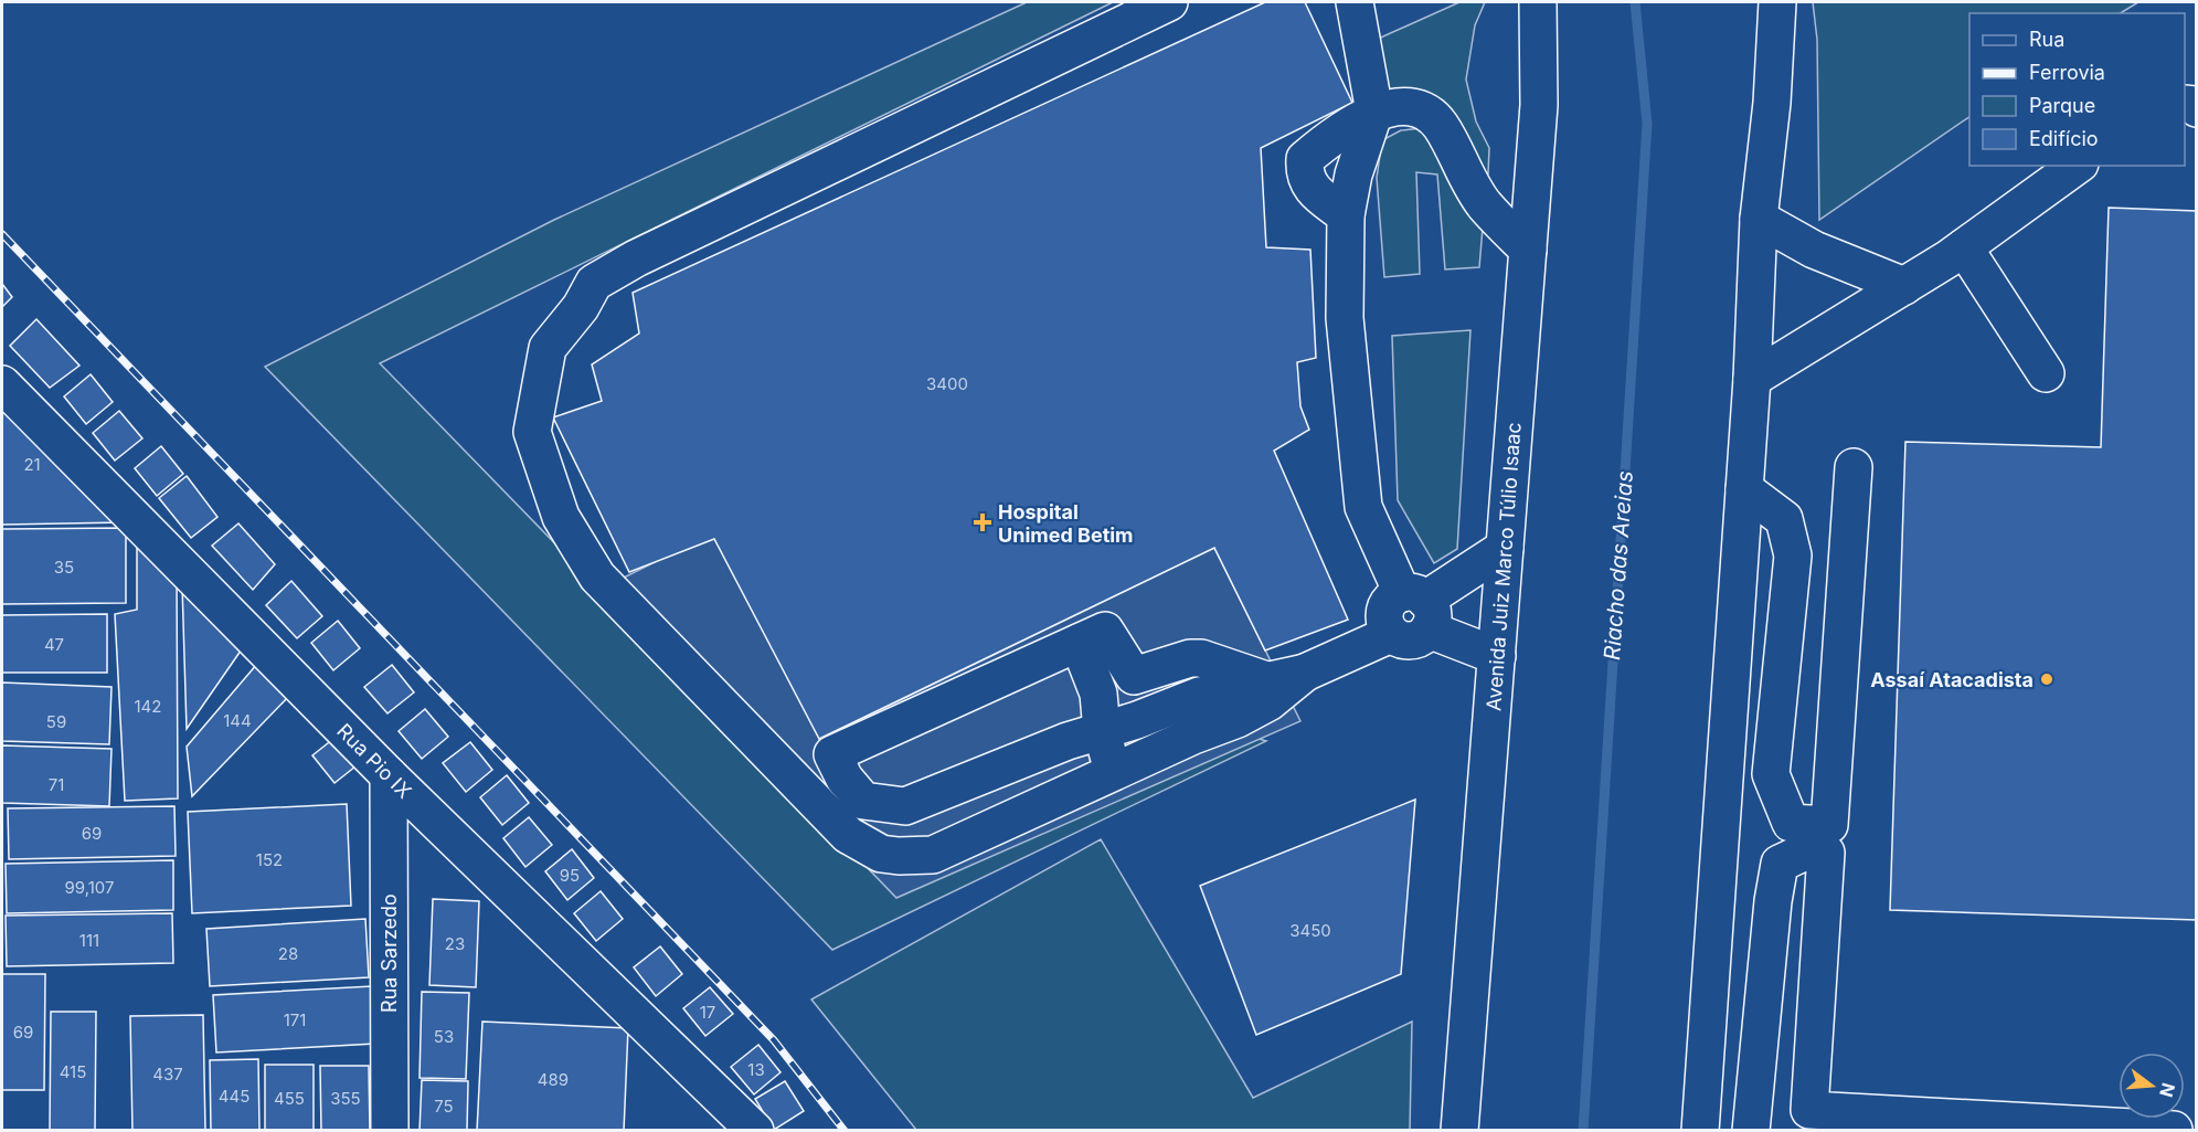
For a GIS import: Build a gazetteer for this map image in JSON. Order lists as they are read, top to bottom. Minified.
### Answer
{"streets":{"main road":["Avenida Juiz Marco Túlio Isaac","Rua Pio IX","Rua Sarzedo"]},"crossings":[["Rua Pio IX","Rua Sarzedo"]],"water":["Riacho das Areias"],"places":{"health":["Hospital Unimed Betim"],"other":["Assaí Atacadista"]},"house_numbers":["3400","21","35","47","142","144","59","71","69","152","95","99,107","3450","111","23","28","17","171","69","53","13","415","437","489","445","455","355","75"],"legend":["Rua","Ferrovia","Parque","Edifício"],"north":"right"}
